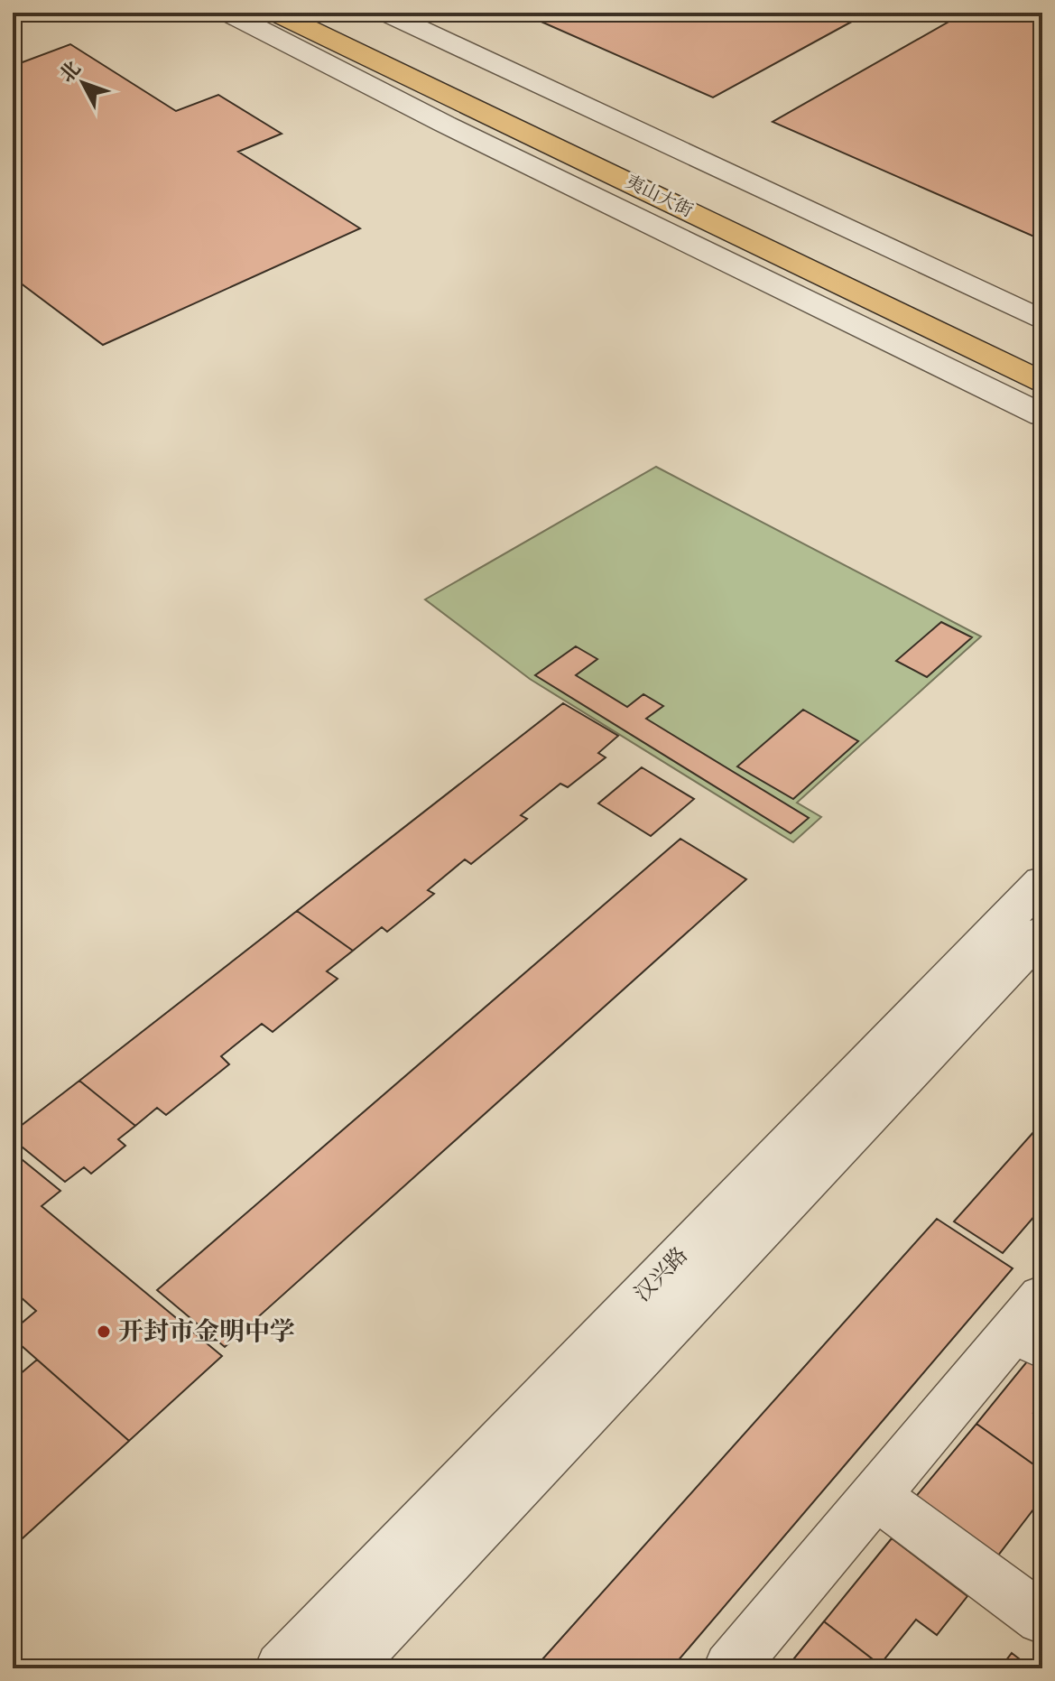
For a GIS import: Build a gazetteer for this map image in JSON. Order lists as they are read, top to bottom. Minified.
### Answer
{"streets":{"main road":["夷山大街"],"street":["汉兴路"]},"places":["开封市金明中学"],"north":"top left"}
